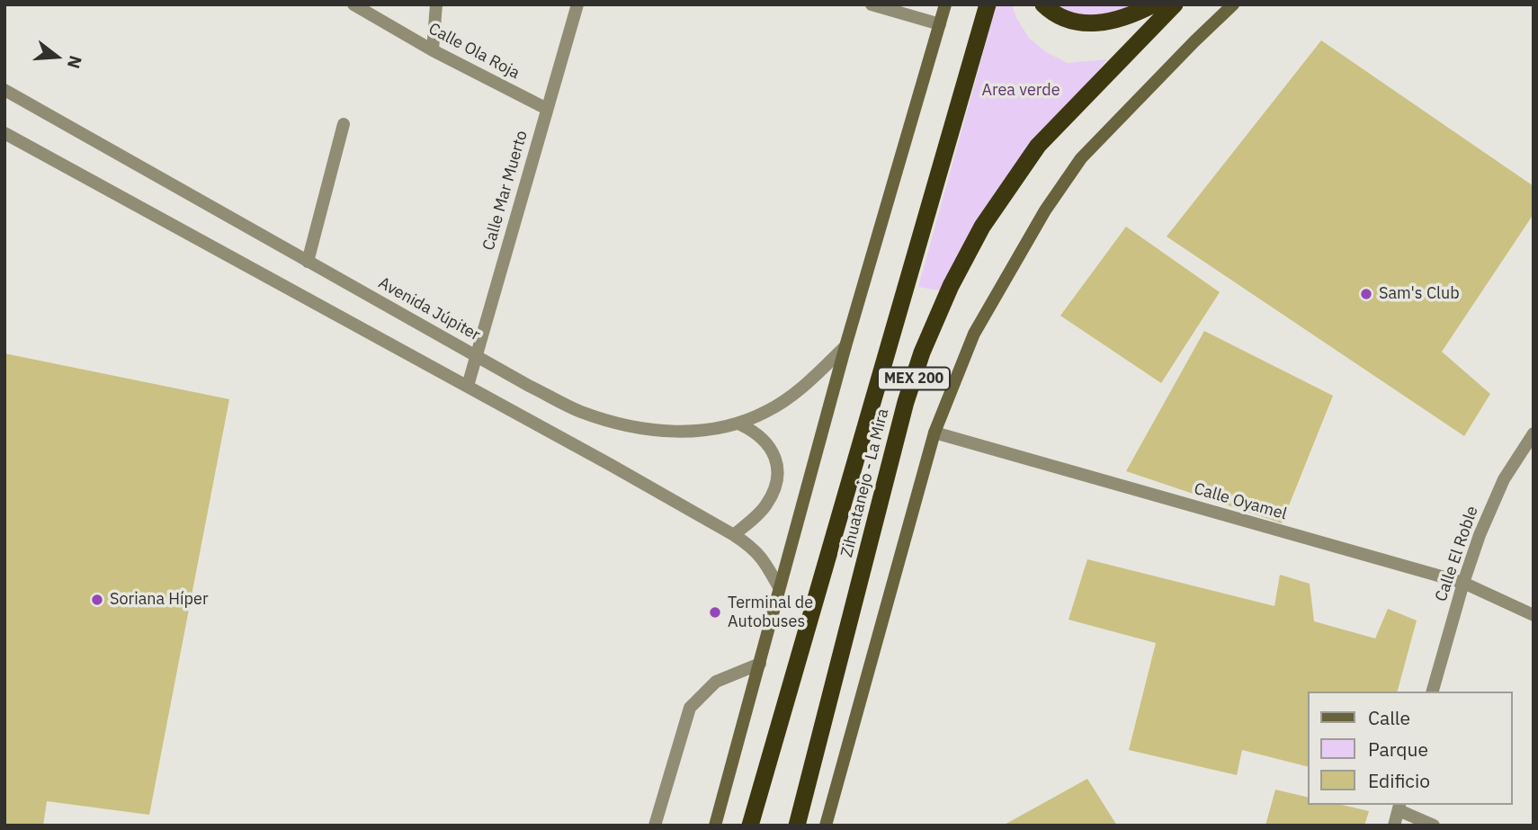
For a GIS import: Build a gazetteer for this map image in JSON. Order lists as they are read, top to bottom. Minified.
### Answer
{"streets":{"highway":["MEX 200","Zihuatanejo - La Mira"],"street":["Calle Ola Roja","Calle Mar Muerto","Avenida Júpiter","Calle Oyamel","Calle El Roble"]},"crossings":[["Calle Ola Roja","Calle Mar Muerto"],["Calle Mar Muerto","Avenida Júpiter"],["Calle Oyamel","Calle El Roble"]],"parks":["Area verde"],"places":["Sam's Club","Soriana Híper","Terminal de Autobuses"],"legend":["Calle","Parque","Edificio"],"north":"right"}
